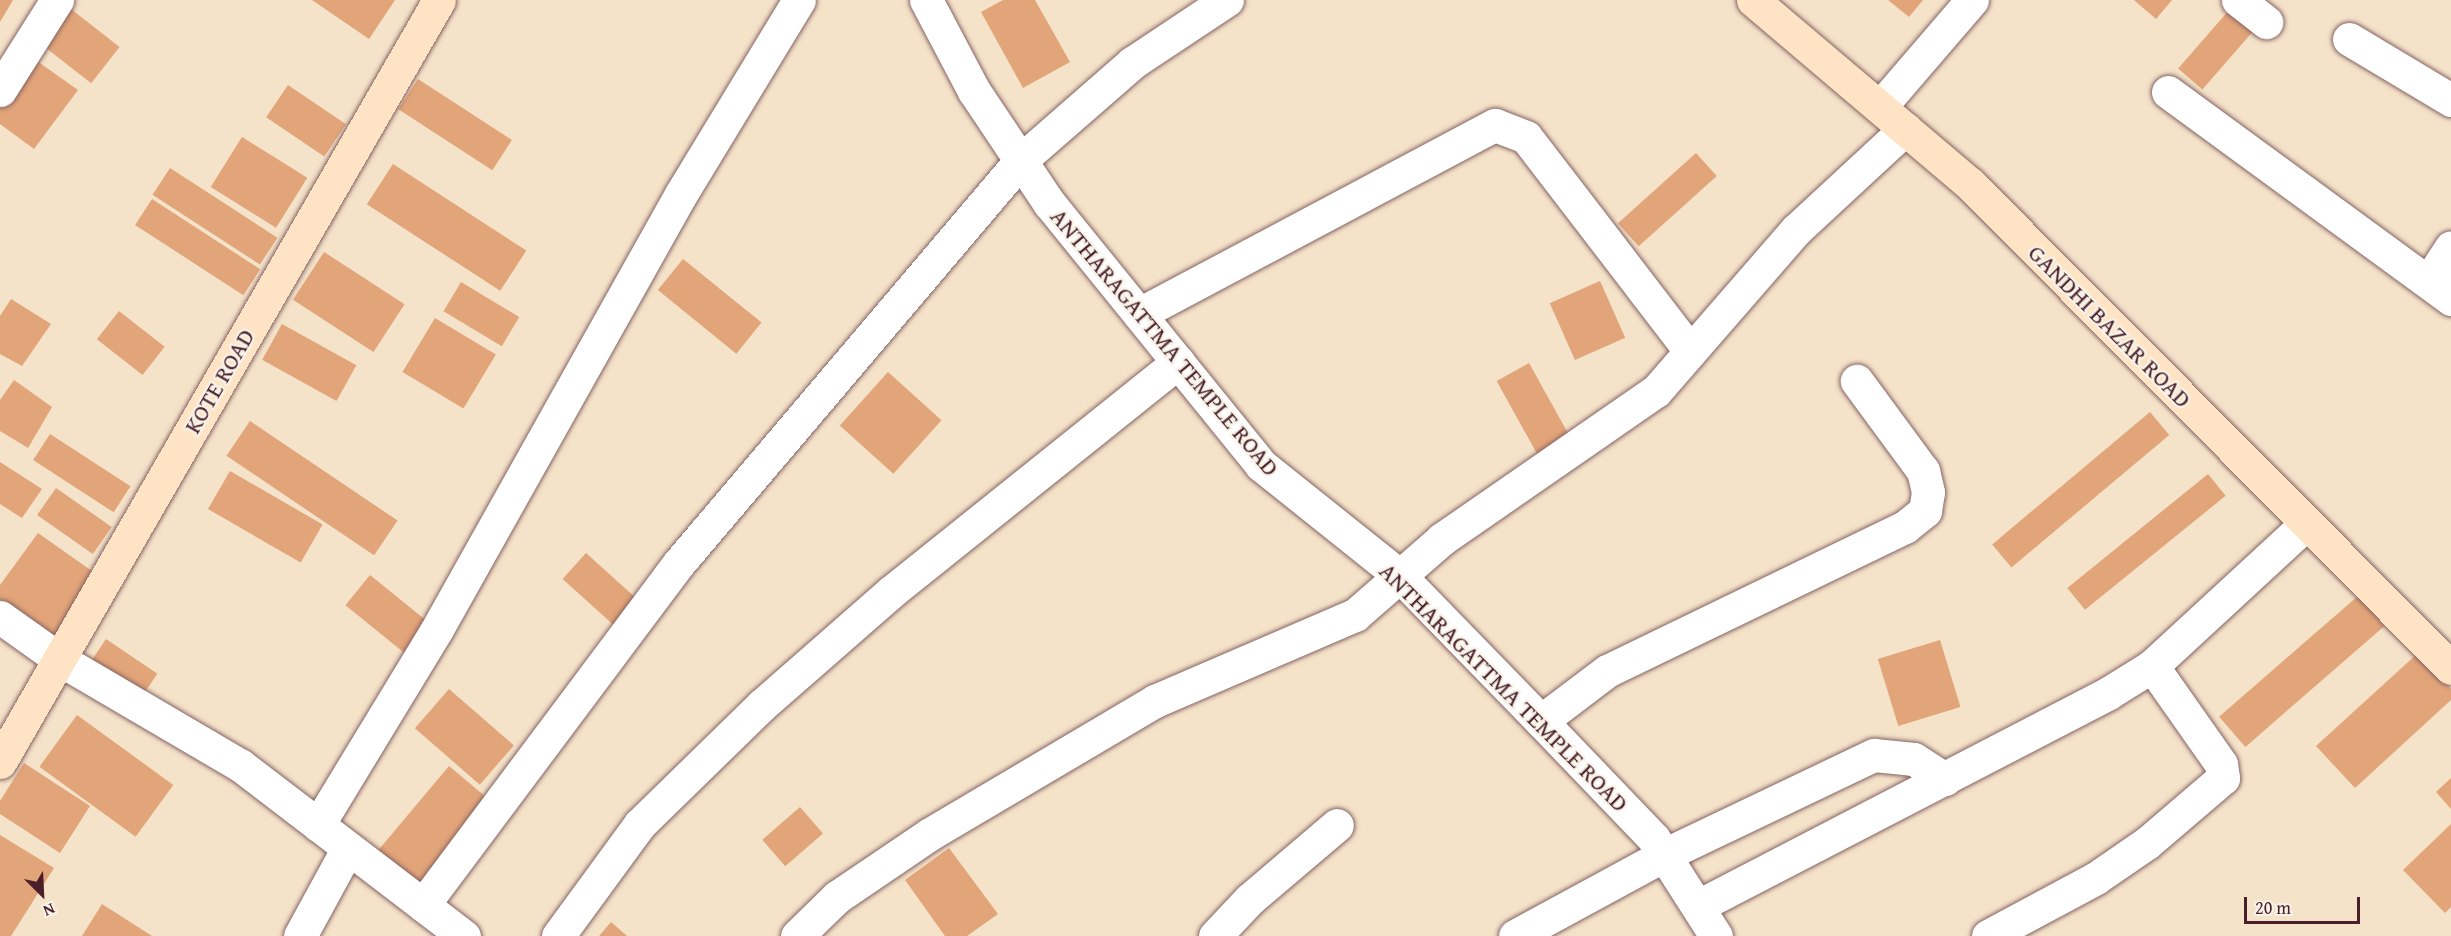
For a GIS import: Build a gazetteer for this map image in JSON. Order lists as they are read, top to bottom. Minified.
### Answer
{"streets":{"main road":["GANDHI BAZAR ROAD","KOTE ROAD"],"street":["ANTHARAGATTMA TEMPLE ROAD"]},"scale_bar":"20 m","north":"bottom right"}
